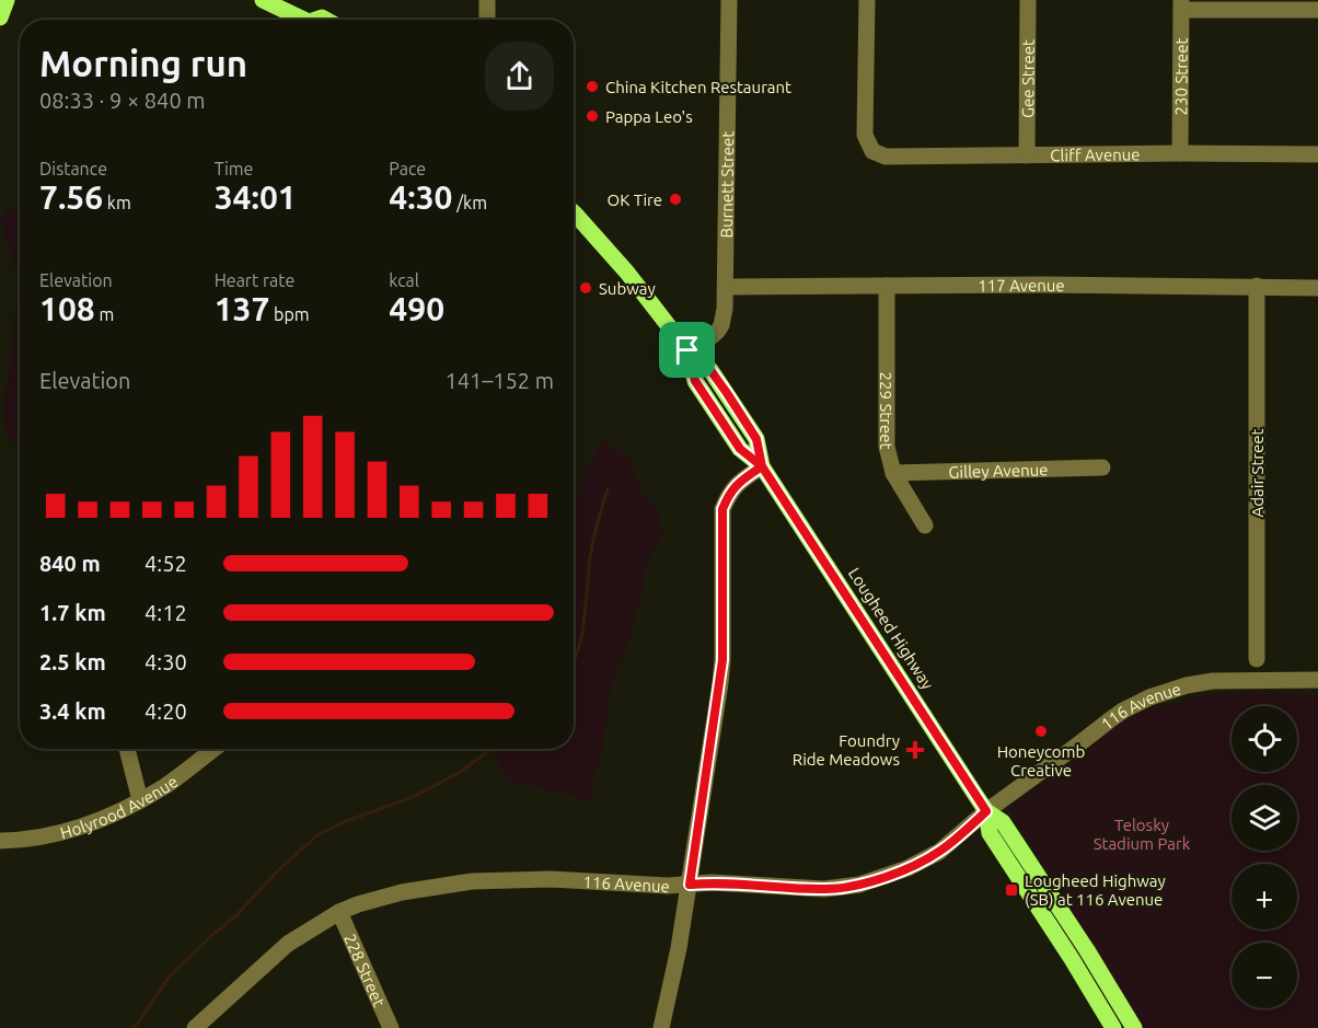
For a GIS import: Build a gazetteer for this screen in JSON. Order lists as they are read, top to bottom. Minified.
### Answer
{"streets":{"main road":["Lougheed Highway"],"street":["230 Street","Gee Street","Cliff Avenue","Burnett Street","117 Avenue","229 Street","Gilley Avenue","Adair Street","116 Avenue","Holyrood Avenue","228 Street"]},"crossings":[["230 Street","Cliff Avenue"],["Gee Street","Cliff Avenue"],["Burnett Street","117 Avenue"],["Burnett Street","Lougheed Highway"],["117 Avenue","229 Street"],["117 Avenue","Adair Street"],["229 Street","Gilley Avenue"],["Lougheed Highway","116 Avenue"],["116 Avenue","228 Street"]],"parks":["Telosky Stadium Park"],"places":{"other":["China Kitchen Restaurant","Pappa Leo's","OK Tire","Subway","Honeycomb Creative"],"health":["Foundry Ride Meadows"],"transit":["Lougheed Highway (SB) at 116 Avenue"]},"page":{"heading":["Morning run","08:33 · 9 × 840 m"],"stats":[["Distance","7.56 km"],["Time","34:01"],["Pace","4:30 /km"],["Elevation","108 m"],["Heart rate","137 bpm"],["kcal","490"]],"chart":["Elevation","141–152 m"],"list":[{"name":"840 m","note":"4:52"},{"name":"1.7 km","note":"4:12"},{"name":"2.5 km","note":"4:30"},{"name":"3.4 km","note":"4:20"}],"map_buttons":["+","−"]}}
